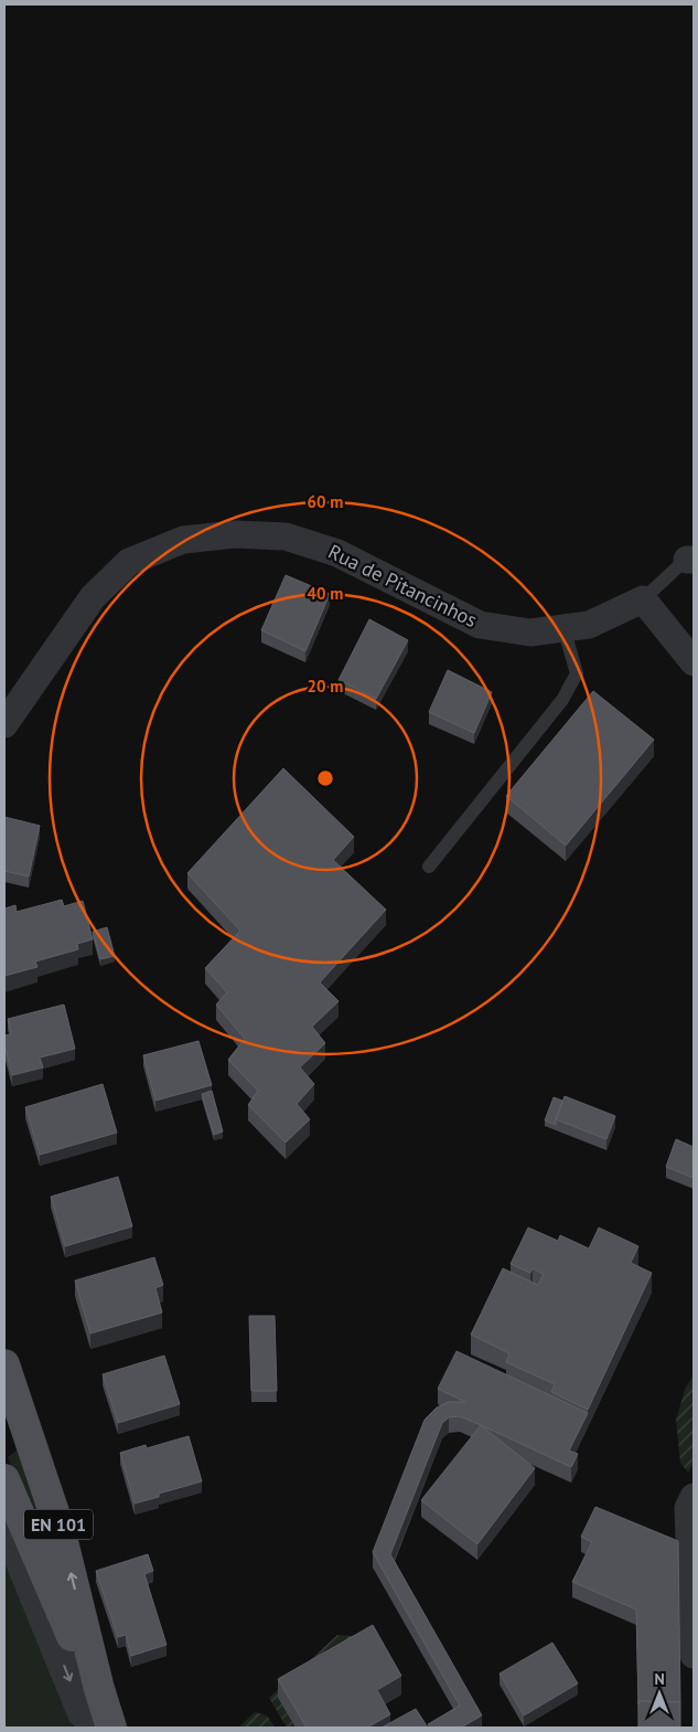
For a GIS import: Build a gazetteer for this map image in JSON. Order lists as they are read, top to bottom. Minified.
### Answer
{"streets":{"main road":["EN 101"],"street":["Rua de Pitancinhos"]},"north":"top","rings":["60 m","40 m","20 m"]}
